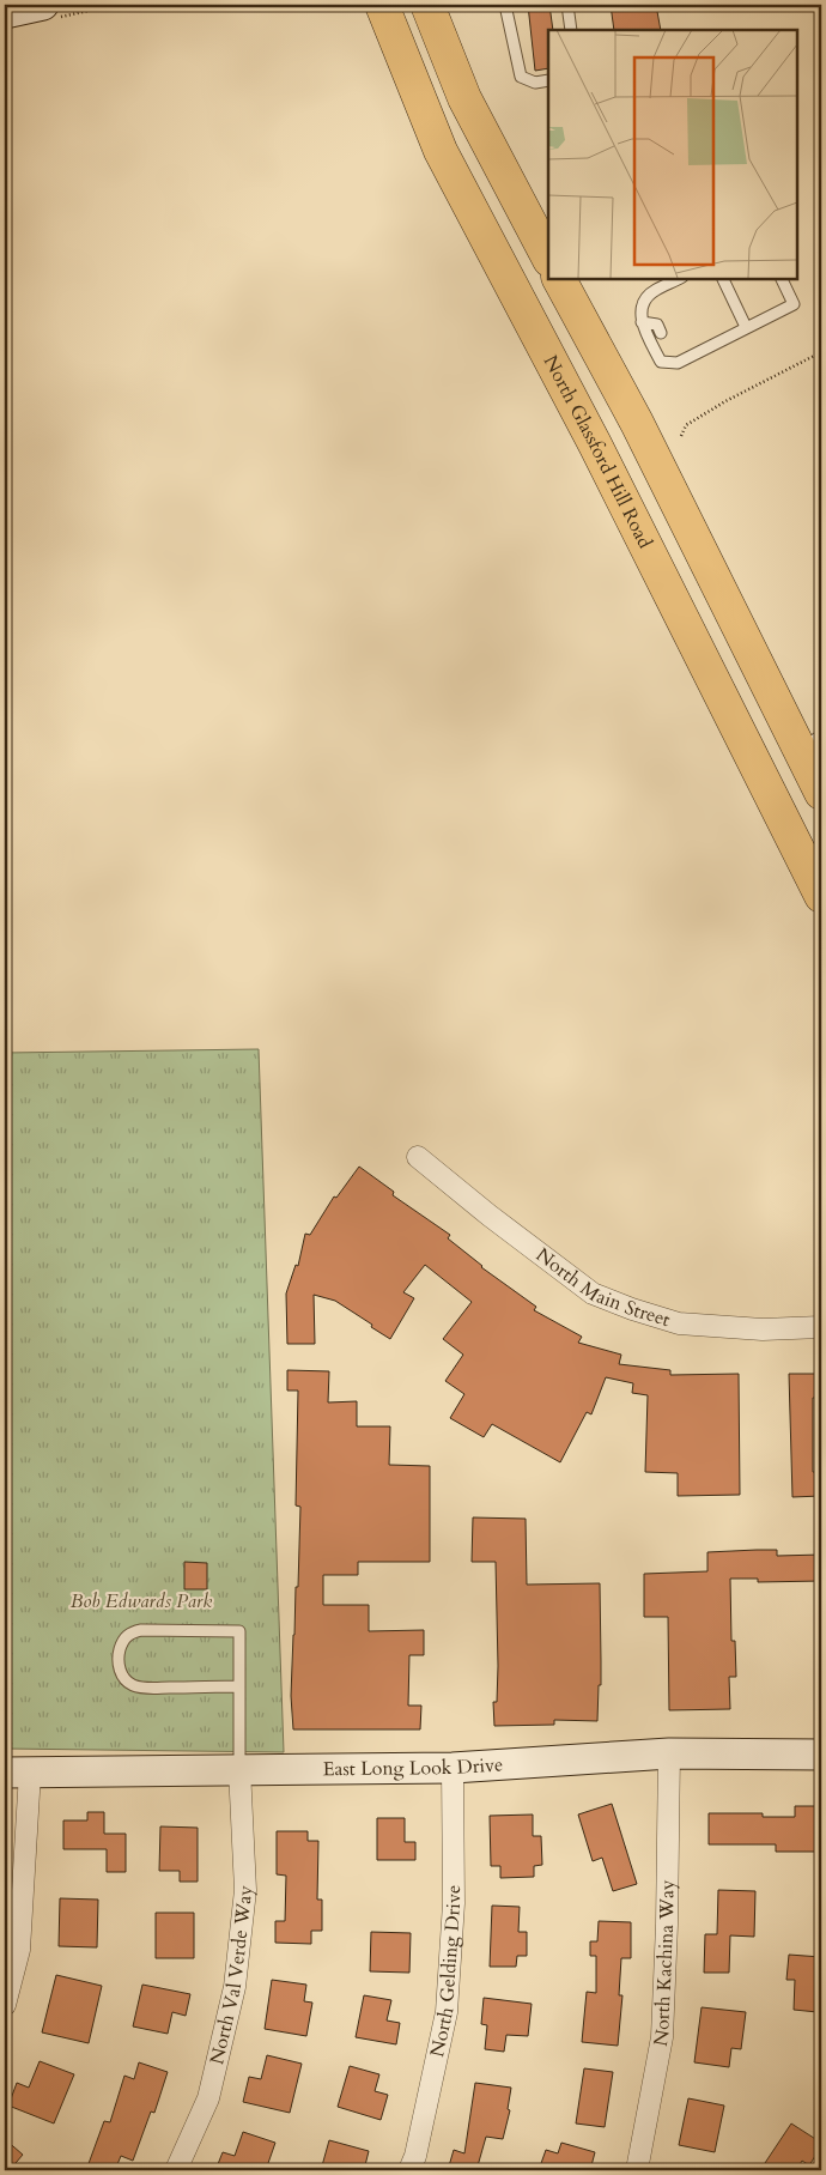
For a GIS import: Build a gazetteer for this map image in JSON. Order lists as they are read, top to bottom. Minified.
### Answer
{"streets":{"main road":["North Glassford Hill Road"],"street":["North Main Street","East Long Look Drive","North Kachina Way","North Gelding Drive","North Val Verde Way"]},"crossings":[["East Long Look Drive","North Kachina Way"],["East Long Look Drive","North Gelding Drive"],["East Long Look Drive","North Val Verde Way"]],"parks":["Bob Edwards Park"]}
